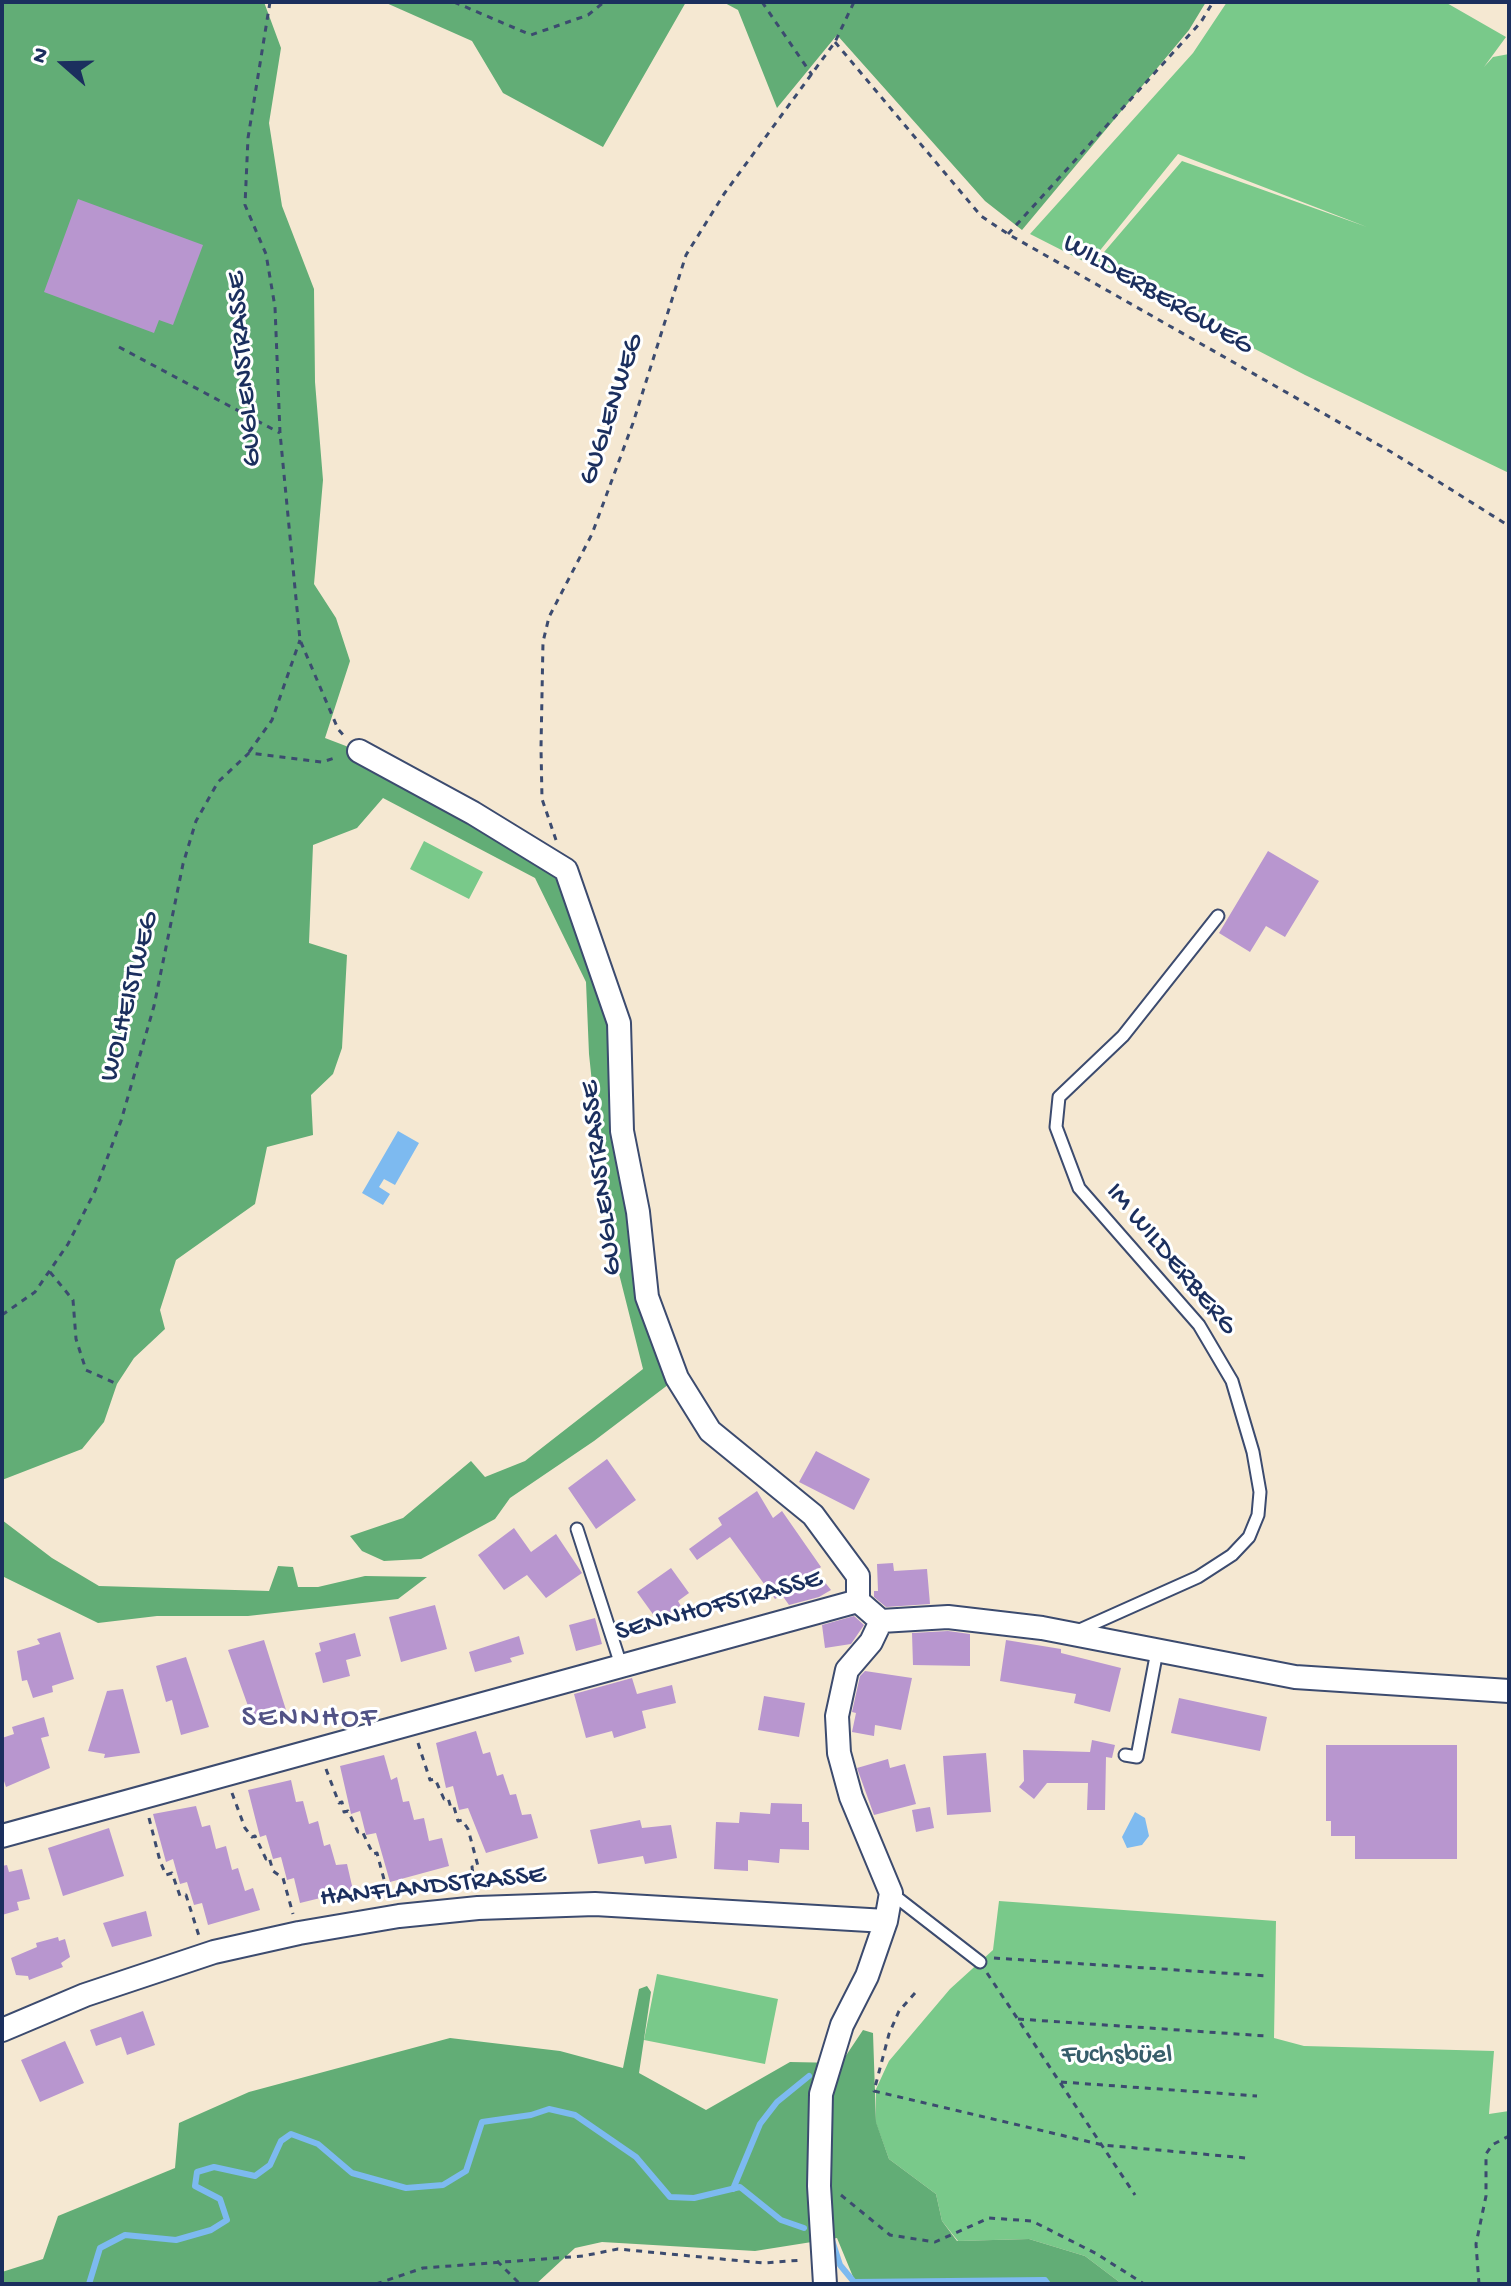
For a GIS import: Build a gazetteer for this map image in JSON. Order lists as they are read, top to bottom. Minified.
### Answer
{"streets":{"street":["GUGLENSTRASSE","SENNHOFSTRASSE","HANFLANDSTRASSE"],"lane":["IM WILDERBERG"],"path":["WILDERBERGWEG","GUGLENWEG","WOLHEISTWEG"]},"crossings":[["WILDERBERGWEG","GUGLENWEG"],["GUGLENSTRASSE","GUGLENWEG"],["GUGLENSTRASSE","WOLHEISTWEG"],["GUGLENSTRASSE","SENNHOFSTRASSE"]],"districts":["SENNHOF"],"parks":["Fuchsbüel"],"north":"left"}
